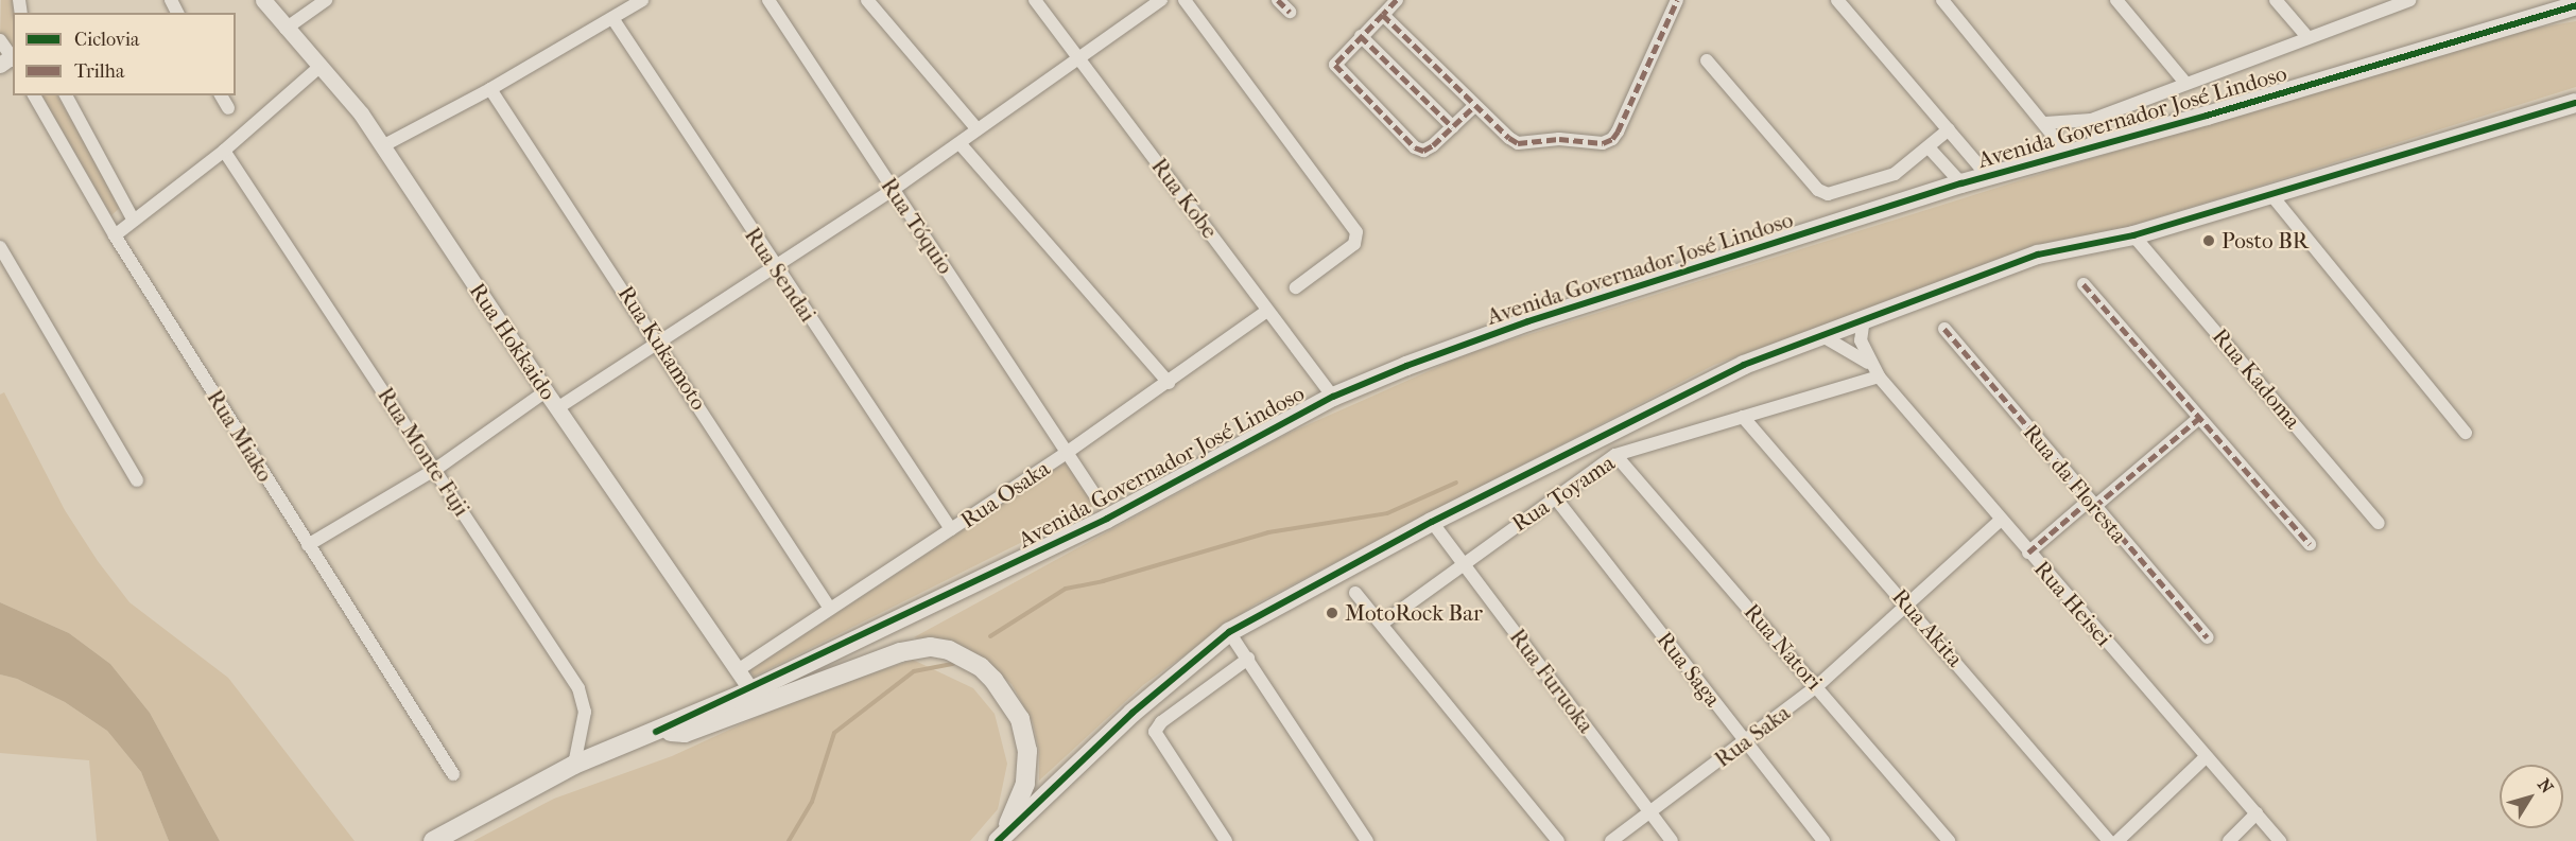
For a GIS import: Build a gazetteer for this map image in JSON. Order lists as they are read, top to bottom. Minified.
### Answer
{"streets":{"main road":["Avenida Governador José Lindoso"],"street":["Rua Kobe","Rua Tóquio","Rua Sendai","Rua Hokkaido","Rua Kukamoto","Rua Kadoma","Rua Miako","Rua Monte Fuji","Rua da Floresta","Rua Toyama","Rua Osaka","Rua Heisei","Rua Akita","Rua Natori","Rua Saga","Rua Furuoka","Rua Saka"]},"crossings":[["Avenida Governador José Lindoso","Rua Kobe"],["Avenida Governador José Lindoso","Rua Hokkaido"],["Avenida Governador José Lindoso","Rua Monte Fuji"],["Rua Kobe","Rua Osaka"],["Rua Tóquio","Rua Osaka"],["Rua Sendai","Rua Osaka"],["Rua Hokkaido","Rua Osaka"],["Rua Kukamoto","Rua Osaka"],["Rua Toyama","Rua Heisei"],["Rua Toyama","Rua Akita"],["Rua Toyama","Rua Natori"],["Rua Toyama","Rua Saga"],["Rua Toyama","Rua Furuoka"],["Rua Heisei","Rua Saka"],["Rua Akita","Rua Saka"],["Rua Natori","Rua Saka"],["Rua Saga","Rua Saka"],["Rua Furuoka","Rua Saka"]],"places":["Posto BR","MotoRock Bar"],"legend":["Ciclovia","Trilha"],"north":"top right"}
